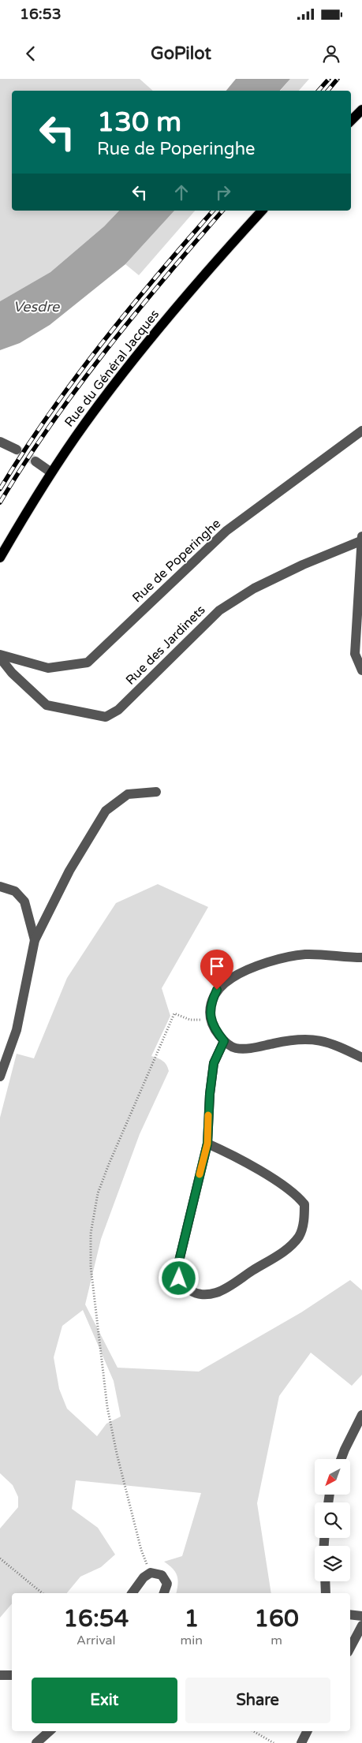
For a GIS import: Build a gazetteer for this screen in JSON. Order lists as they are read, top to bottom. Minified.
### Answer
{"streets":{"main road":["Rue du Général Jacques"],"street":["Rue de Poperinghe","Rue des Jardinets"]},"crossings":[["Rue de Poperinghe","Rue des Jardinets"]],"water":["Vesdre"],"north":"bottom left","page":{"status":"16:53","header":"GoPilot","turn":["130 m","Rue de Poperinghe"],"eta":["16:54","Arrival","1","min","160","m"],"buttons":["Exit","Share"]}}
